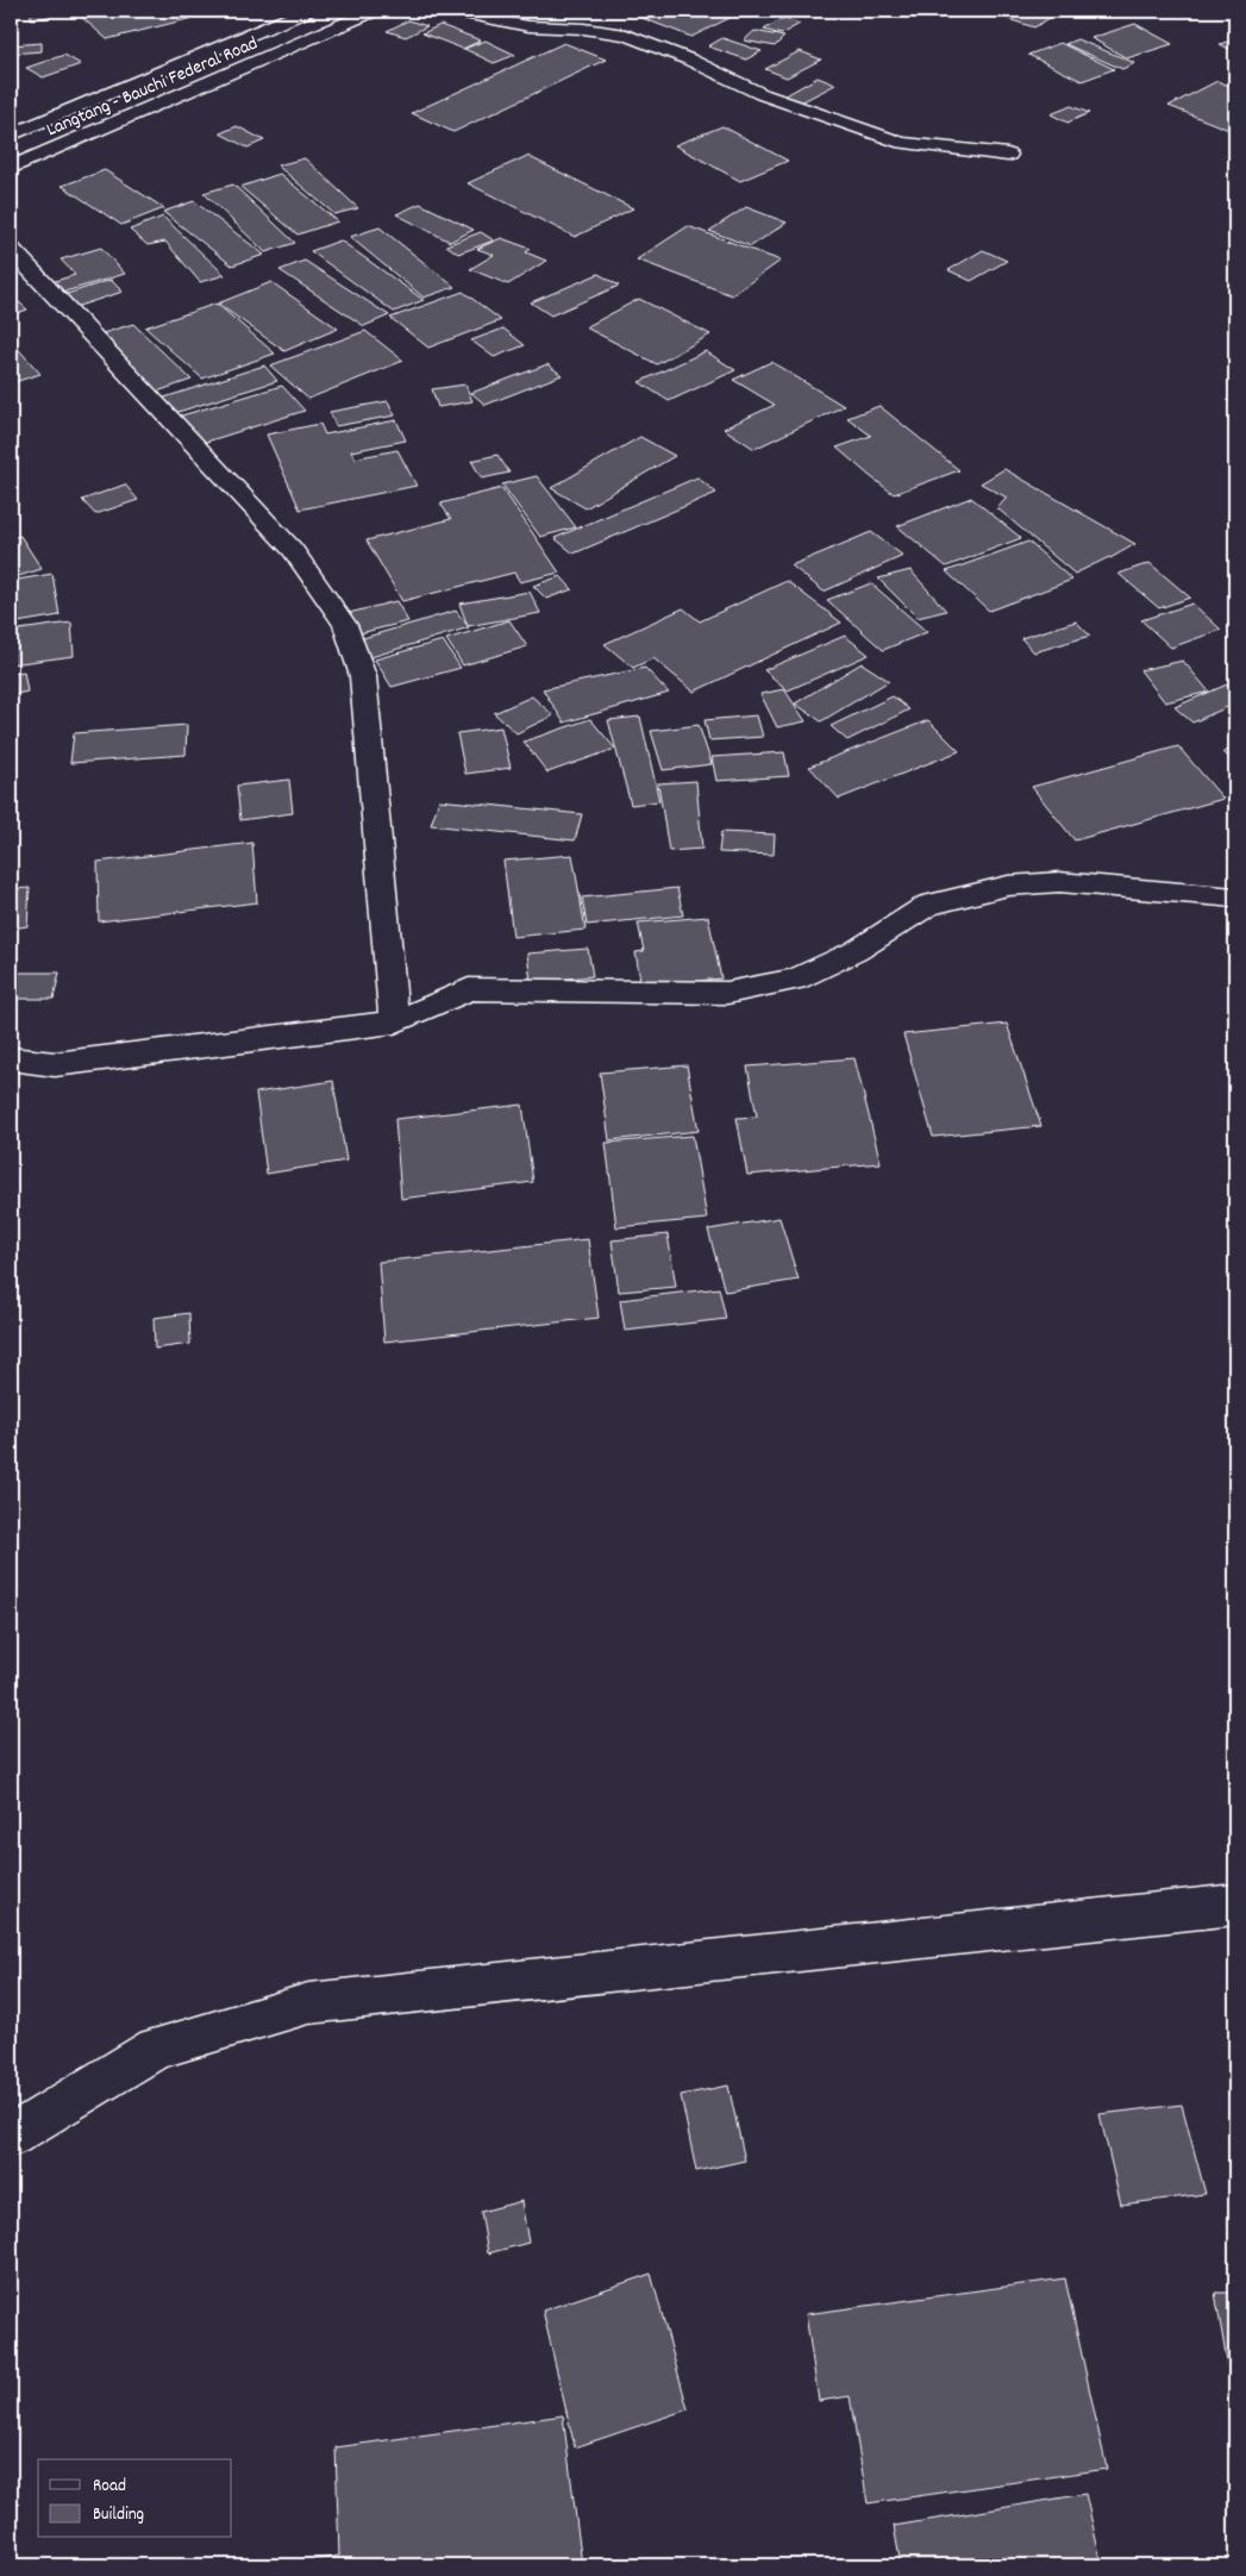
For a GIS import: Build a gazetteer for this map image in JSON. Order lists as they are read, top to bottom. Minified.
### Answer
{"streets":{"street":["Langtang - Bauchi Federal Road"]},"legend":["Road","Building"]}
